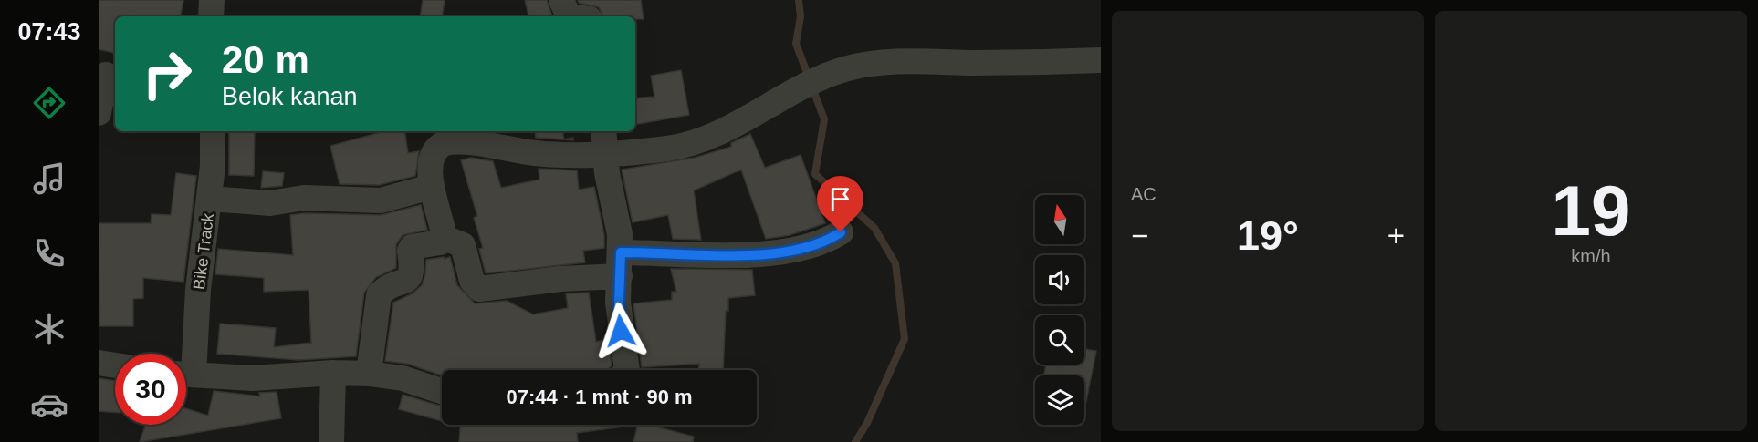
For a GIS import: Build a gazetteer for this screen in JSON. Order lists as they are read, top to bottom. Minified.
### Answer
{"streets":{"street":["Bike Track"]},"north":"top","page":{"tabs":"07:43","tile":["AC",["19","km/h"]],"turn":["20 m","Belok kanan"],"heat":["−","19°","+"],"limit":"30","trip":"07:44 · 1 mnt · 90 m"}}
